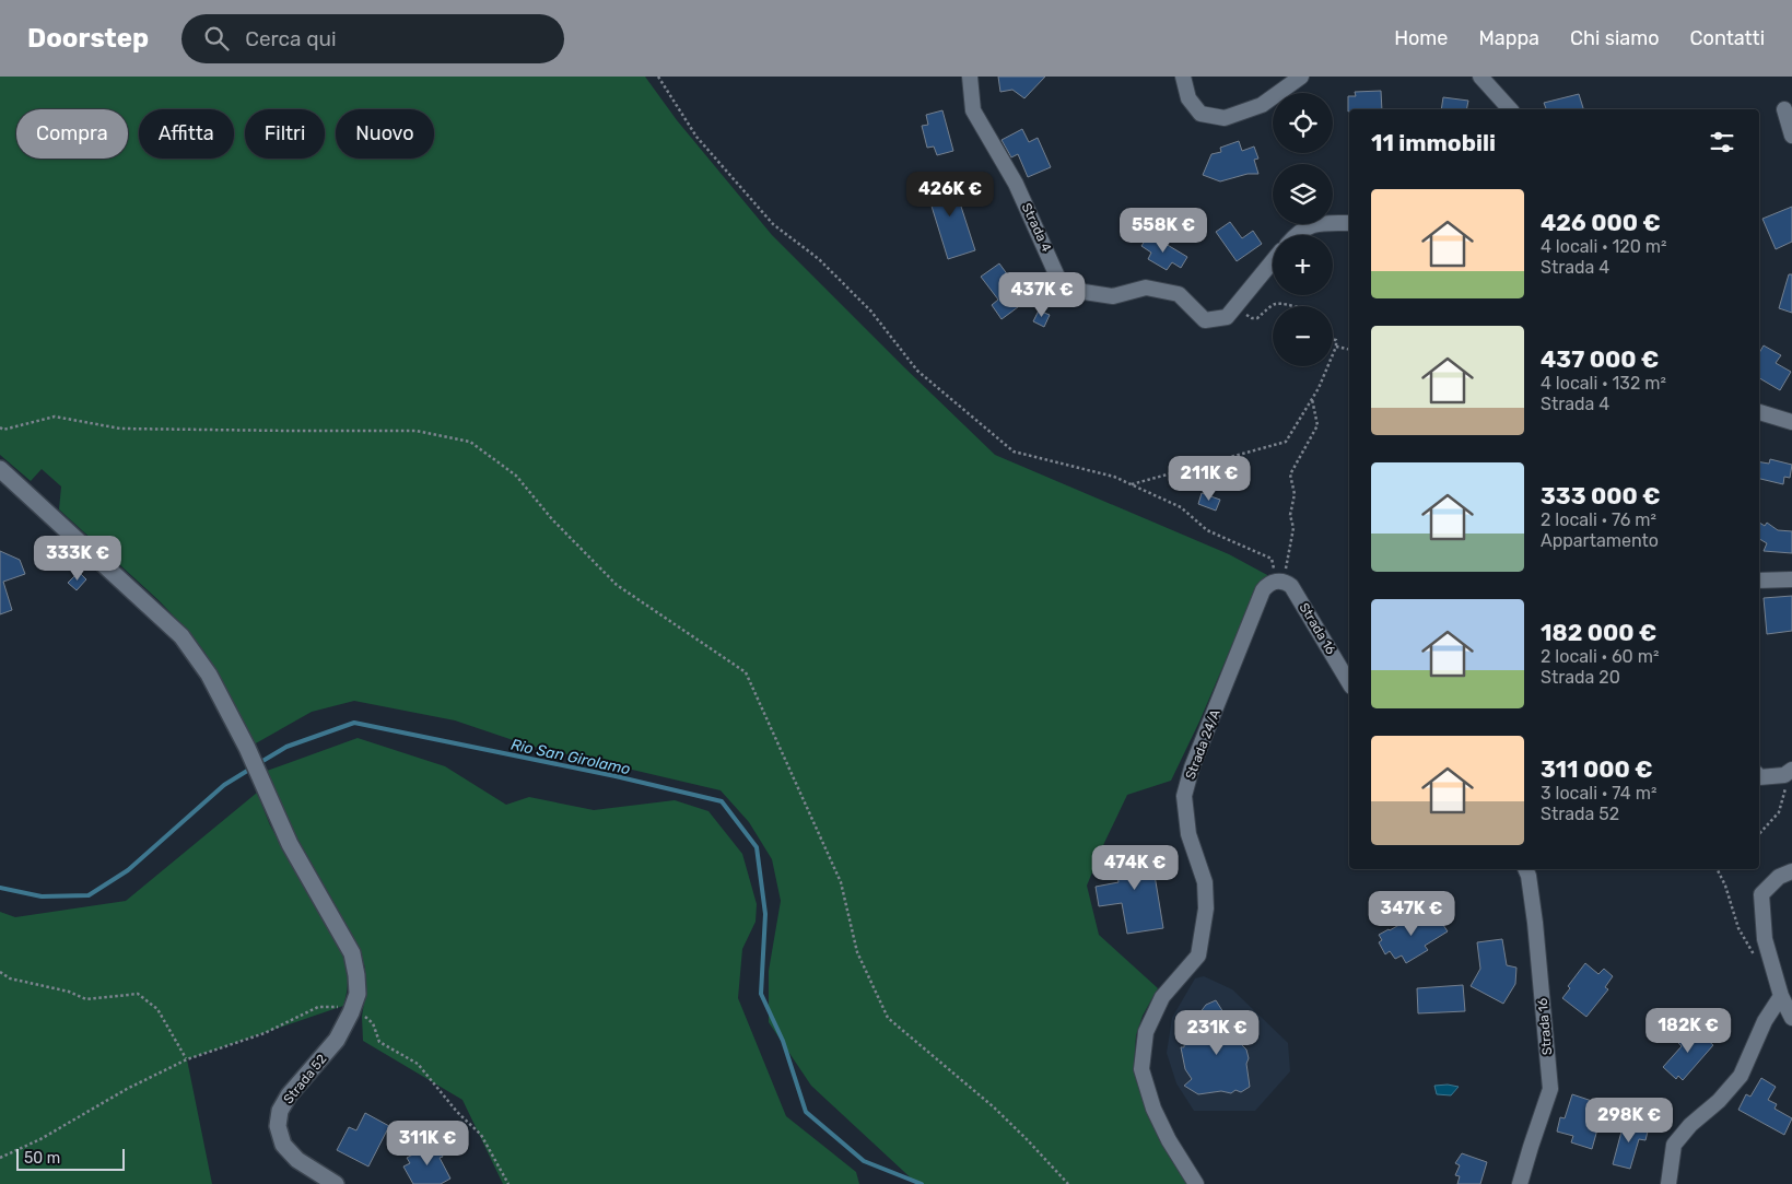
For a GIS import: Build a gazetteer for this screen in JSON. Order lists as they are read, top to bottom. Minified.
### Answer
{"streets":{"street":["Strada 4","Strada 16","Strada 24/A","Strada 52"]},"crossings":[["Strada 16","Strada 24/A"]],"water":["Rio San Girolamo"],"scale_bar":"50 m","page":{"header":"Doorstep","search":"Cerca qui","nav":["Home","Mappa","Chi siamo","Contatti"],"map_buttons":["+","−"],"chip":["Compra","Affitta","Filtri","Nuovo"],"heading":"11 immobili","price":["426K €","558K €","437K €","211K €","333K €","474K €","347K €","182K €","231K €","298K €","311K €"],"list":[{"name":"426 000 €","note":"4 locali · 120 m² · Strada 4"},{"name":"437 000 €","note":"4 locali · 132 m² · Strada 4"},{"name":"333 000 €","note":"2 locali · 76 m² · Appartamento"},{"name":"182 000 €","note":"2 locali · 60 m² · Strada 20"},{"name":"311 000 €","note":"3 locali · 74 m² · Strada 52"}],"scale":"50 m"}}
